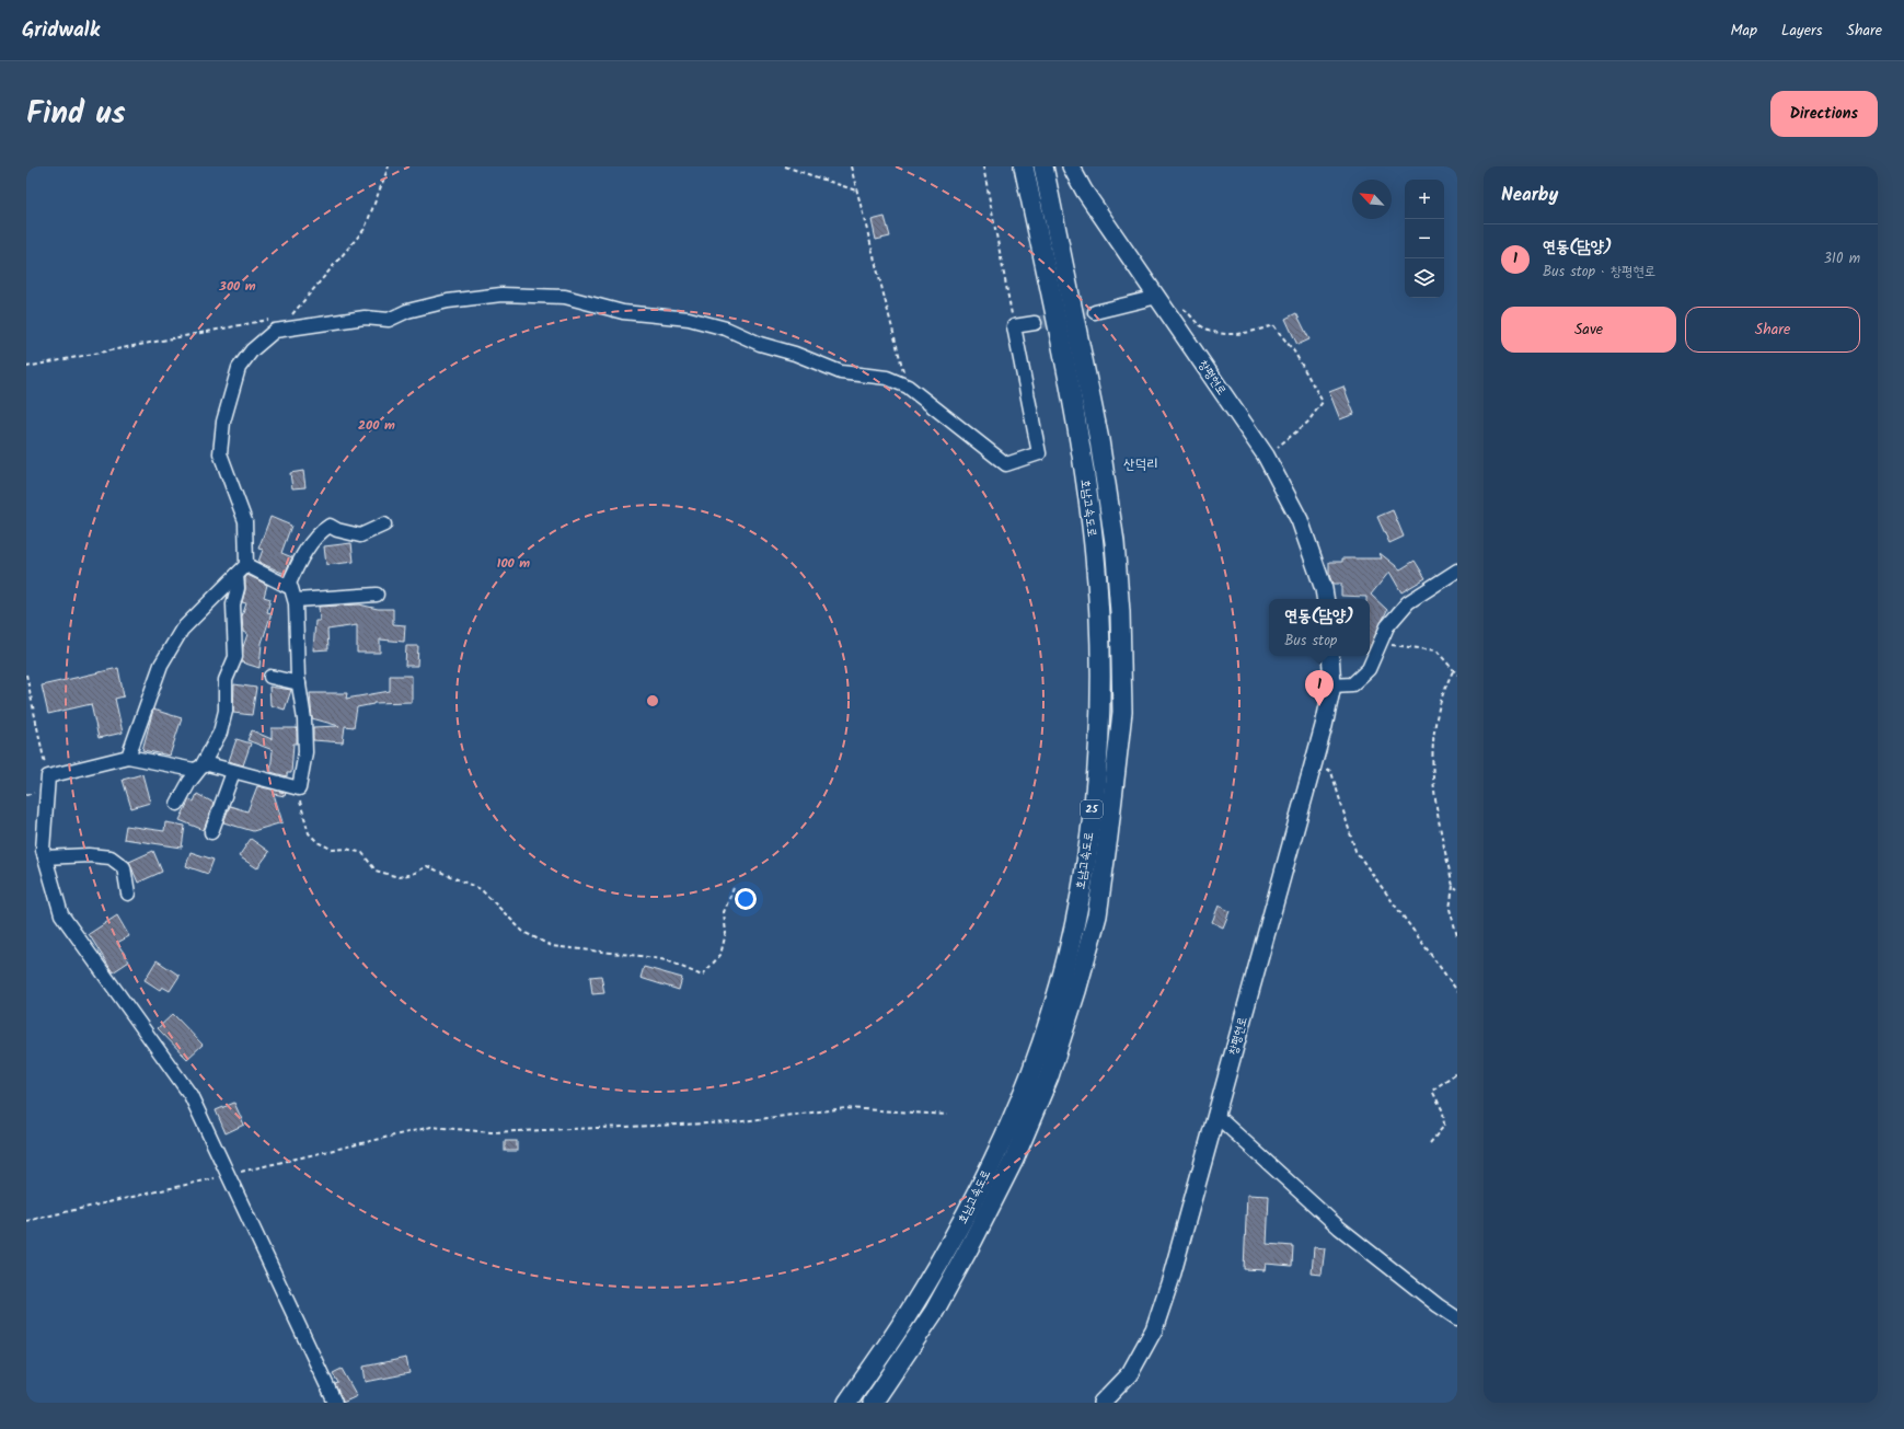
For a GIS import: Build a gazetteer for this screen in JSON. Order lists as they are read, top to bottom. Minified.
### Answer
{"streets":{"highway":["호남고속도로","25"],"main road":["창평현로"]},"districts":["산덕리"],"north":"top left","page":{"header":"Gridwalk","nav":["Map","Layers","Share"],"title":"Find us","buttons":["Directions",["Save","Share"]],"heading":"Nearby","map_buttons":["+","−"],"list":[{"mark":"1","name":"연동(담양)","note":"Bus stop · 창평현로","value":"310 m"}],"popup":["연동(담양)","Bus stop"],"pins":"1"},"rings":["300 m","200 m","100 m"]}
